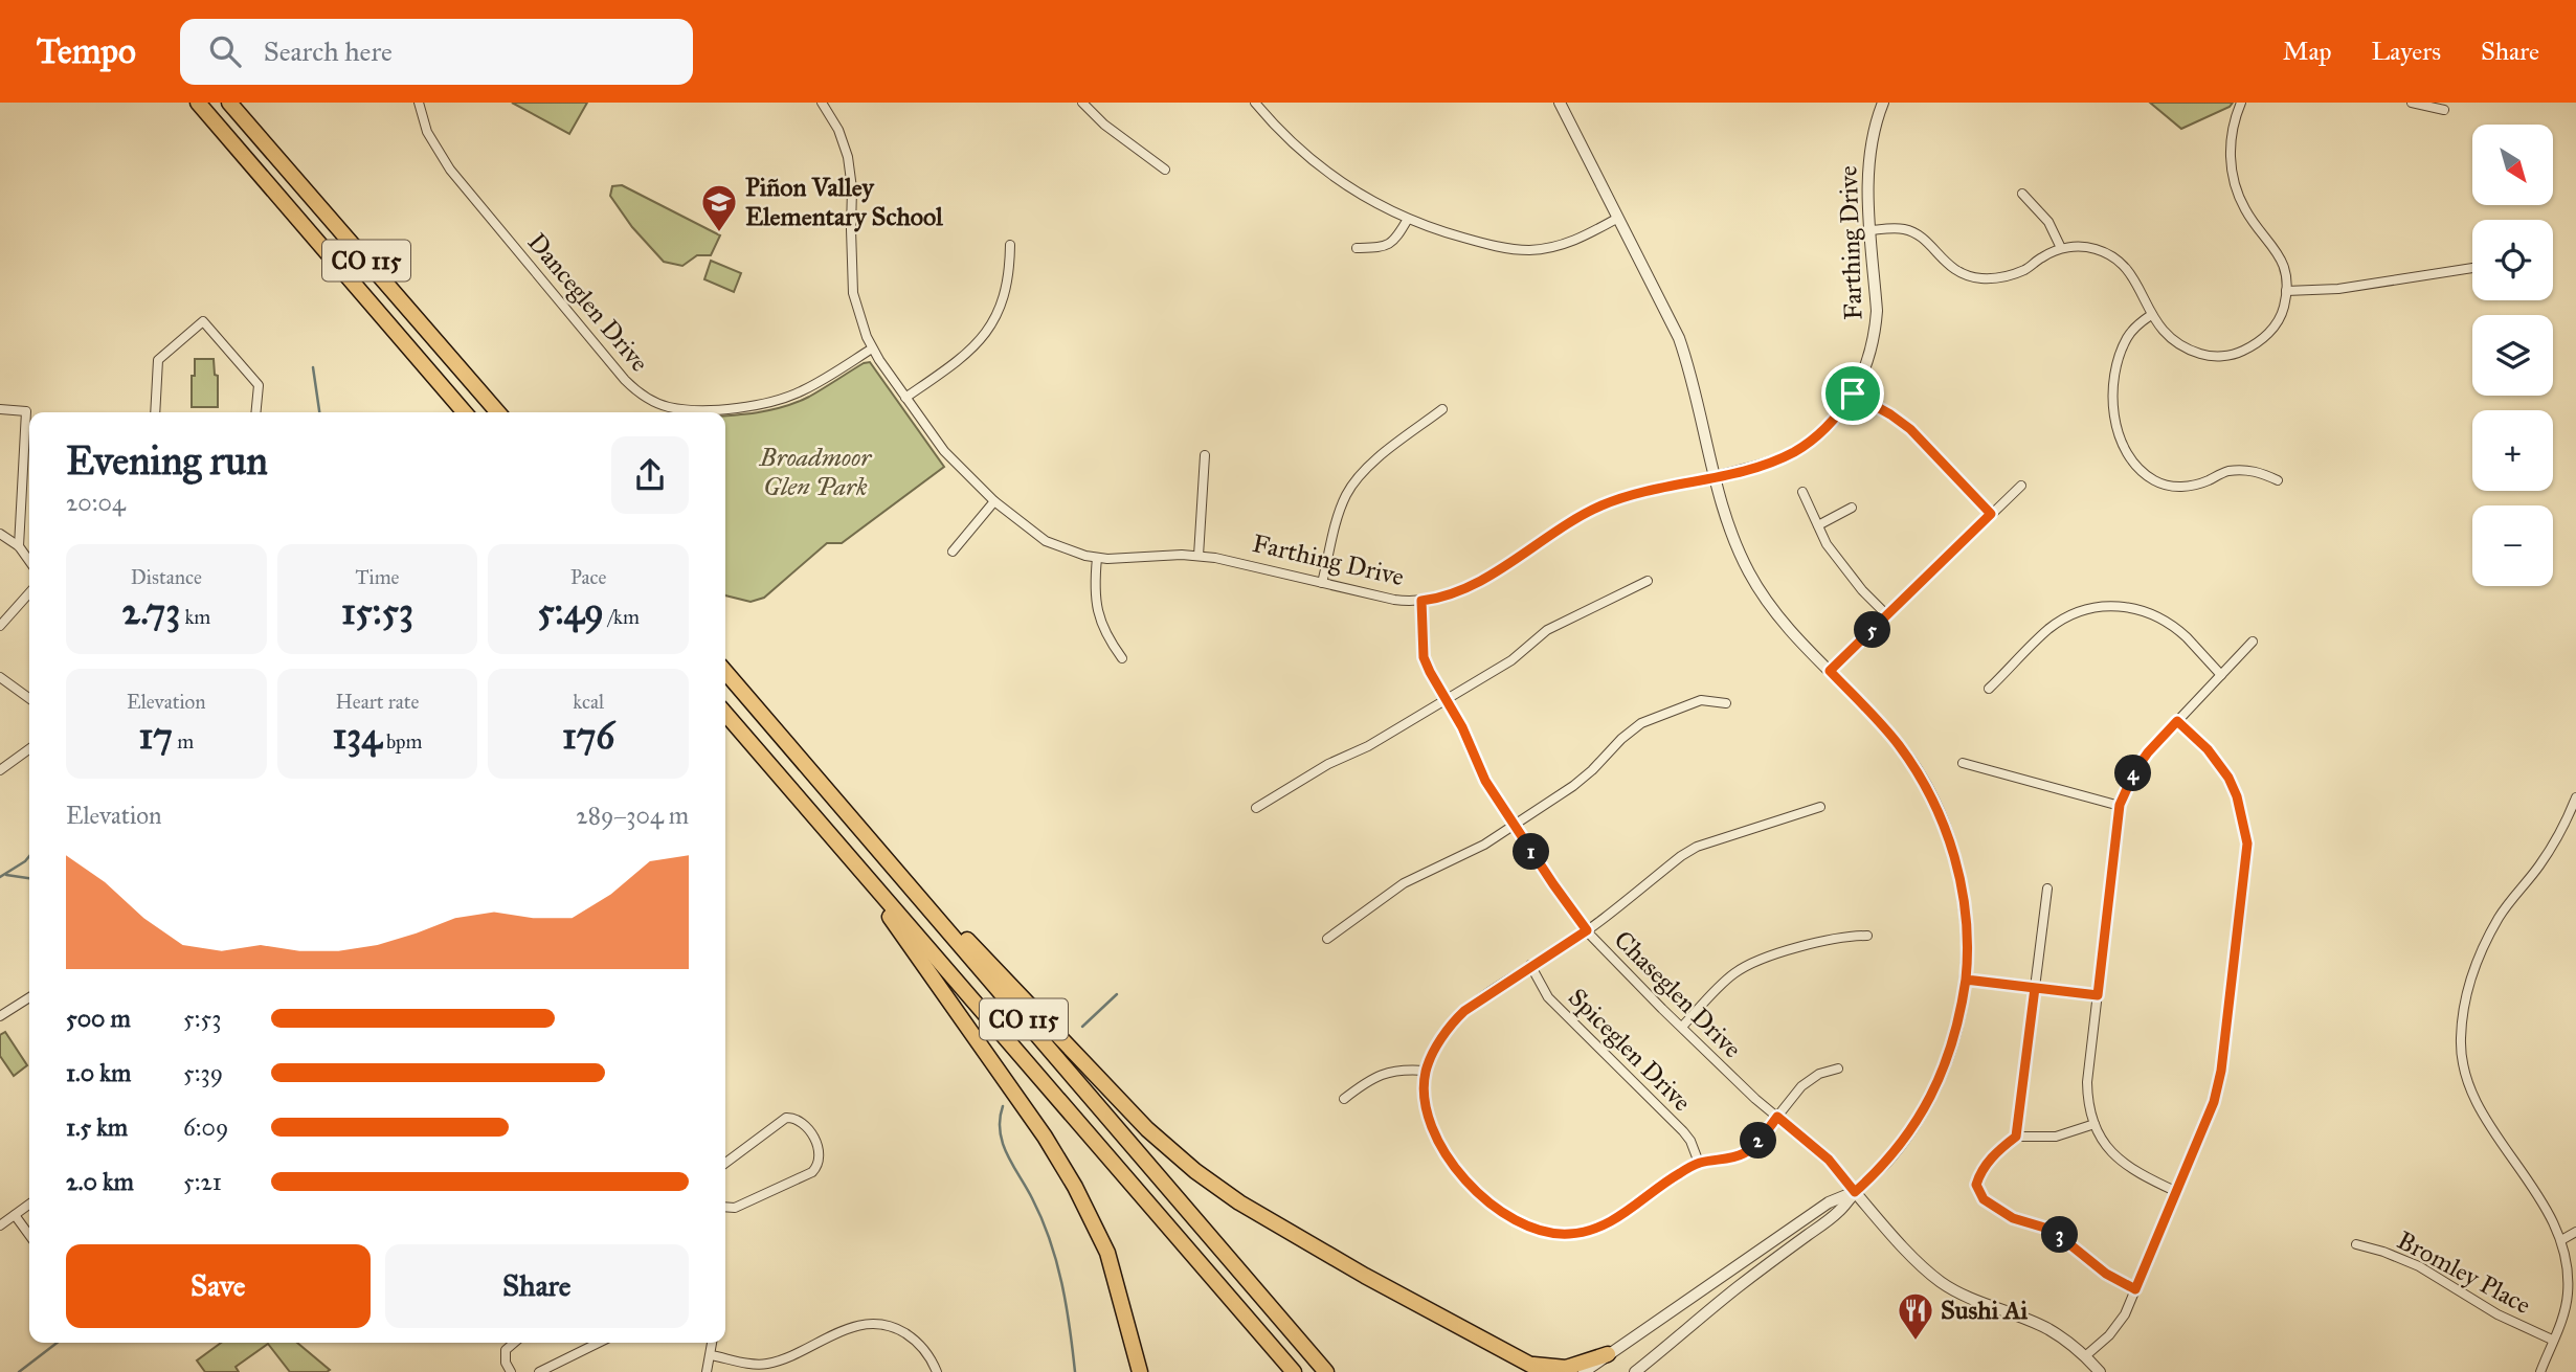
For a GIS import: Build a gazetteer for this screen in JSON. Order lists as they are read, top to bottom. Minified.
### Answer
{"streets":{"highway":["CO 115"],"street":["Farthing Drive","Danceglen Drive","Chaseglen Drive","Spiceglen Drive","Bromley Place"]},"crossings":[["Farthing Drive","Danceglen Drive"],["Farthing Drive","Chaseglen Drive"]],"parks":["Broadmoor Glen Park"],"places":{"school or university":["Piñon Valley Elementary School"],"restaurant":["Sushi Ai"]},"north":"bottom right","page":{"header":"Tempo","search":"Search here","nav":["Map","Layers","Share"],"map_buttons":["+","−"],"heading":["Evening run","20:04"],"stats":[["Distance","2.73 km"],["Time","15:53"],["Pace","5:49 /km"],["Elevation","17 m"],["Heart rate","134 bpm"],["kcal","176"]],"pins":["5","4","1","2","3"],"chart":["Elevation","289–304 m"],"list":[{"name":"500 m","note":"5:53"},{"name":"1.0 km","note":"5:39"},{"name":"1.5 km","note":"6:09"},{"name":"2.0 km","note":"5:21"}],"buttons":["Save","Share"]}}
